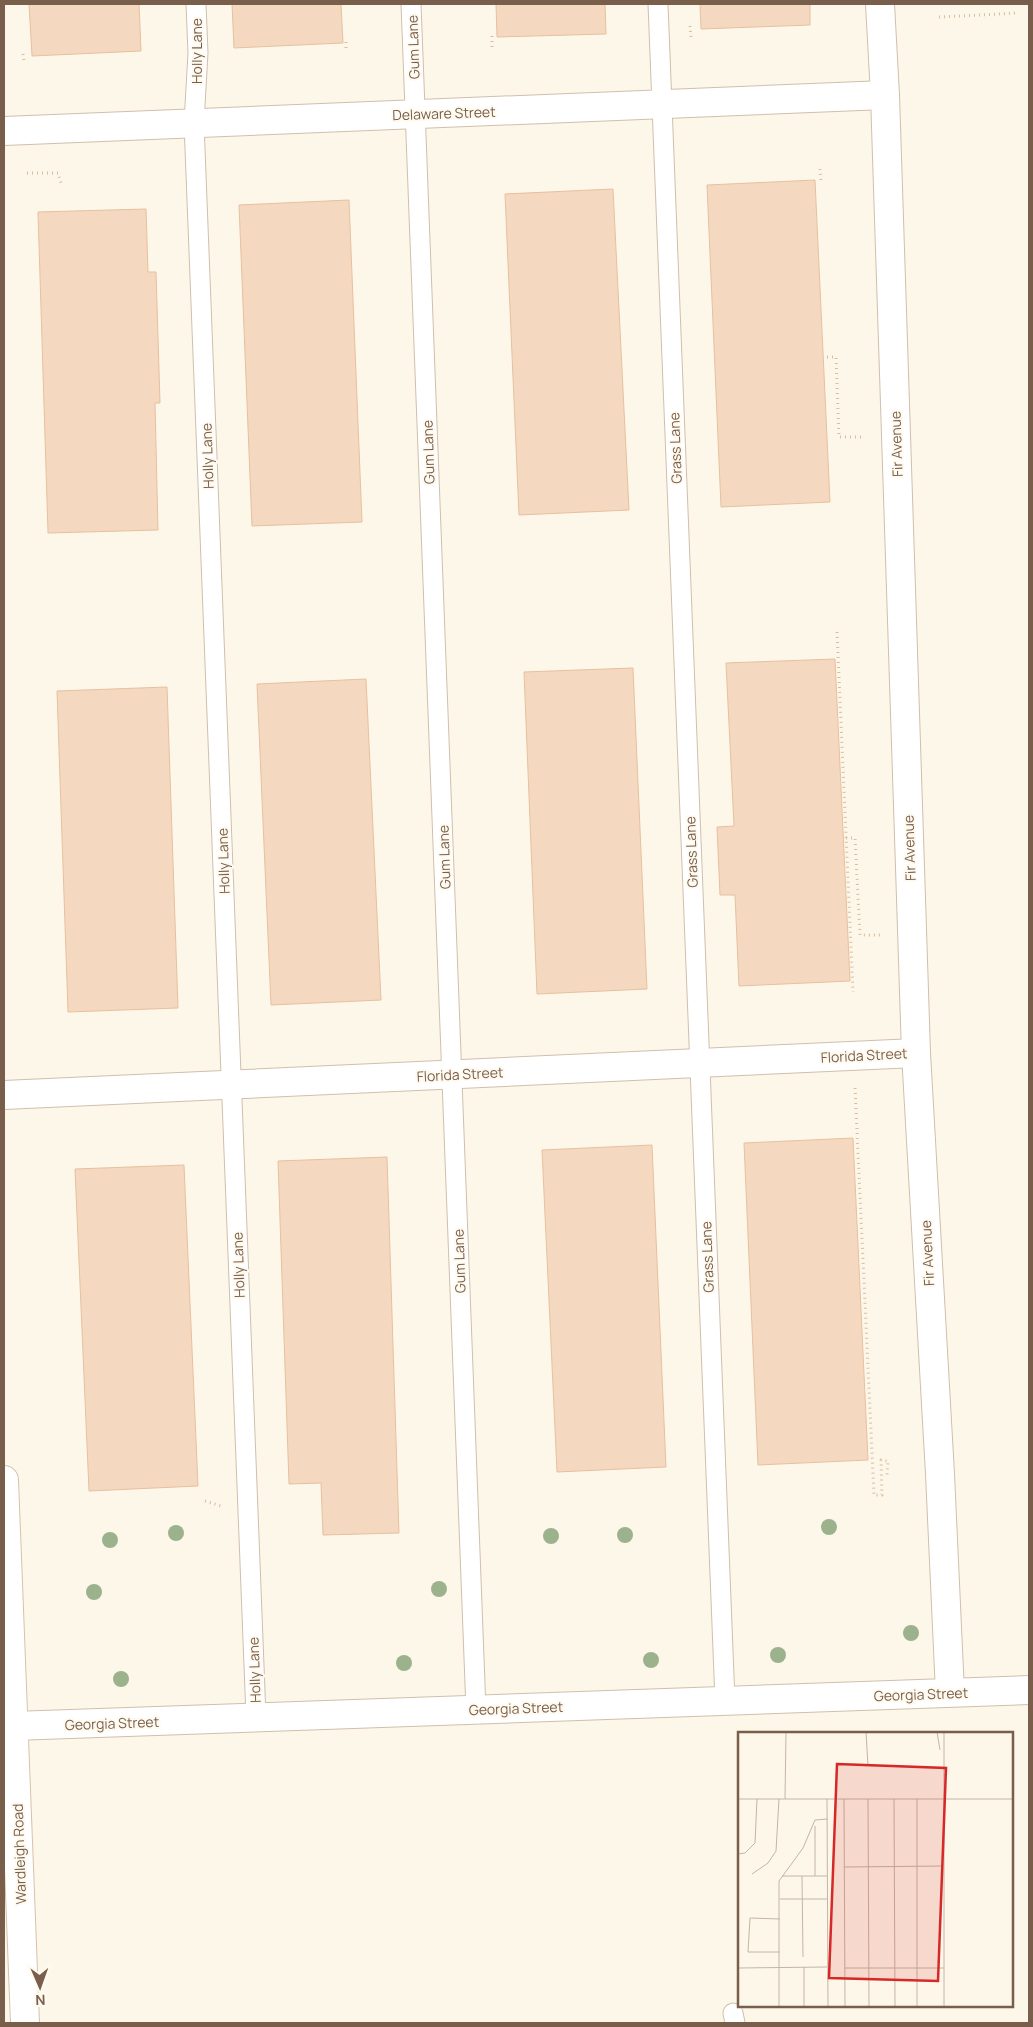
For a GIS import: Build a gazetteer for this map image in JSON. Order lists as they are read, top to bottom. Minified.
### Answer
{"streets":{"street":["Delaware Street","Fir Avenue","Florida Street","Georgia Street","Wardleigh Road"],"lane":["Gum Lane","Holly Lane","Grass Lane"]},"crossings":[["Gum Lane","Delaware Street"],["Gum Lane","Florida Street"],["Gum Lane","Georgia Street"],["Holly Lane","Delaware Street"],["Holly Lane","Florida Street"],["Holly Lane","Georgia Street"],["Delaware Street","Fir Avenue"],["Delaware Street","Grass Lane"],["Fir Avenue","Florida Street"],["Fir Avenue","Georgia Street"],["Grass Lane","Florida Street"],["Grass Lane","Georgia Street"],["Georgia Street","Wardleigh Road"]],"north":"bottom"}
